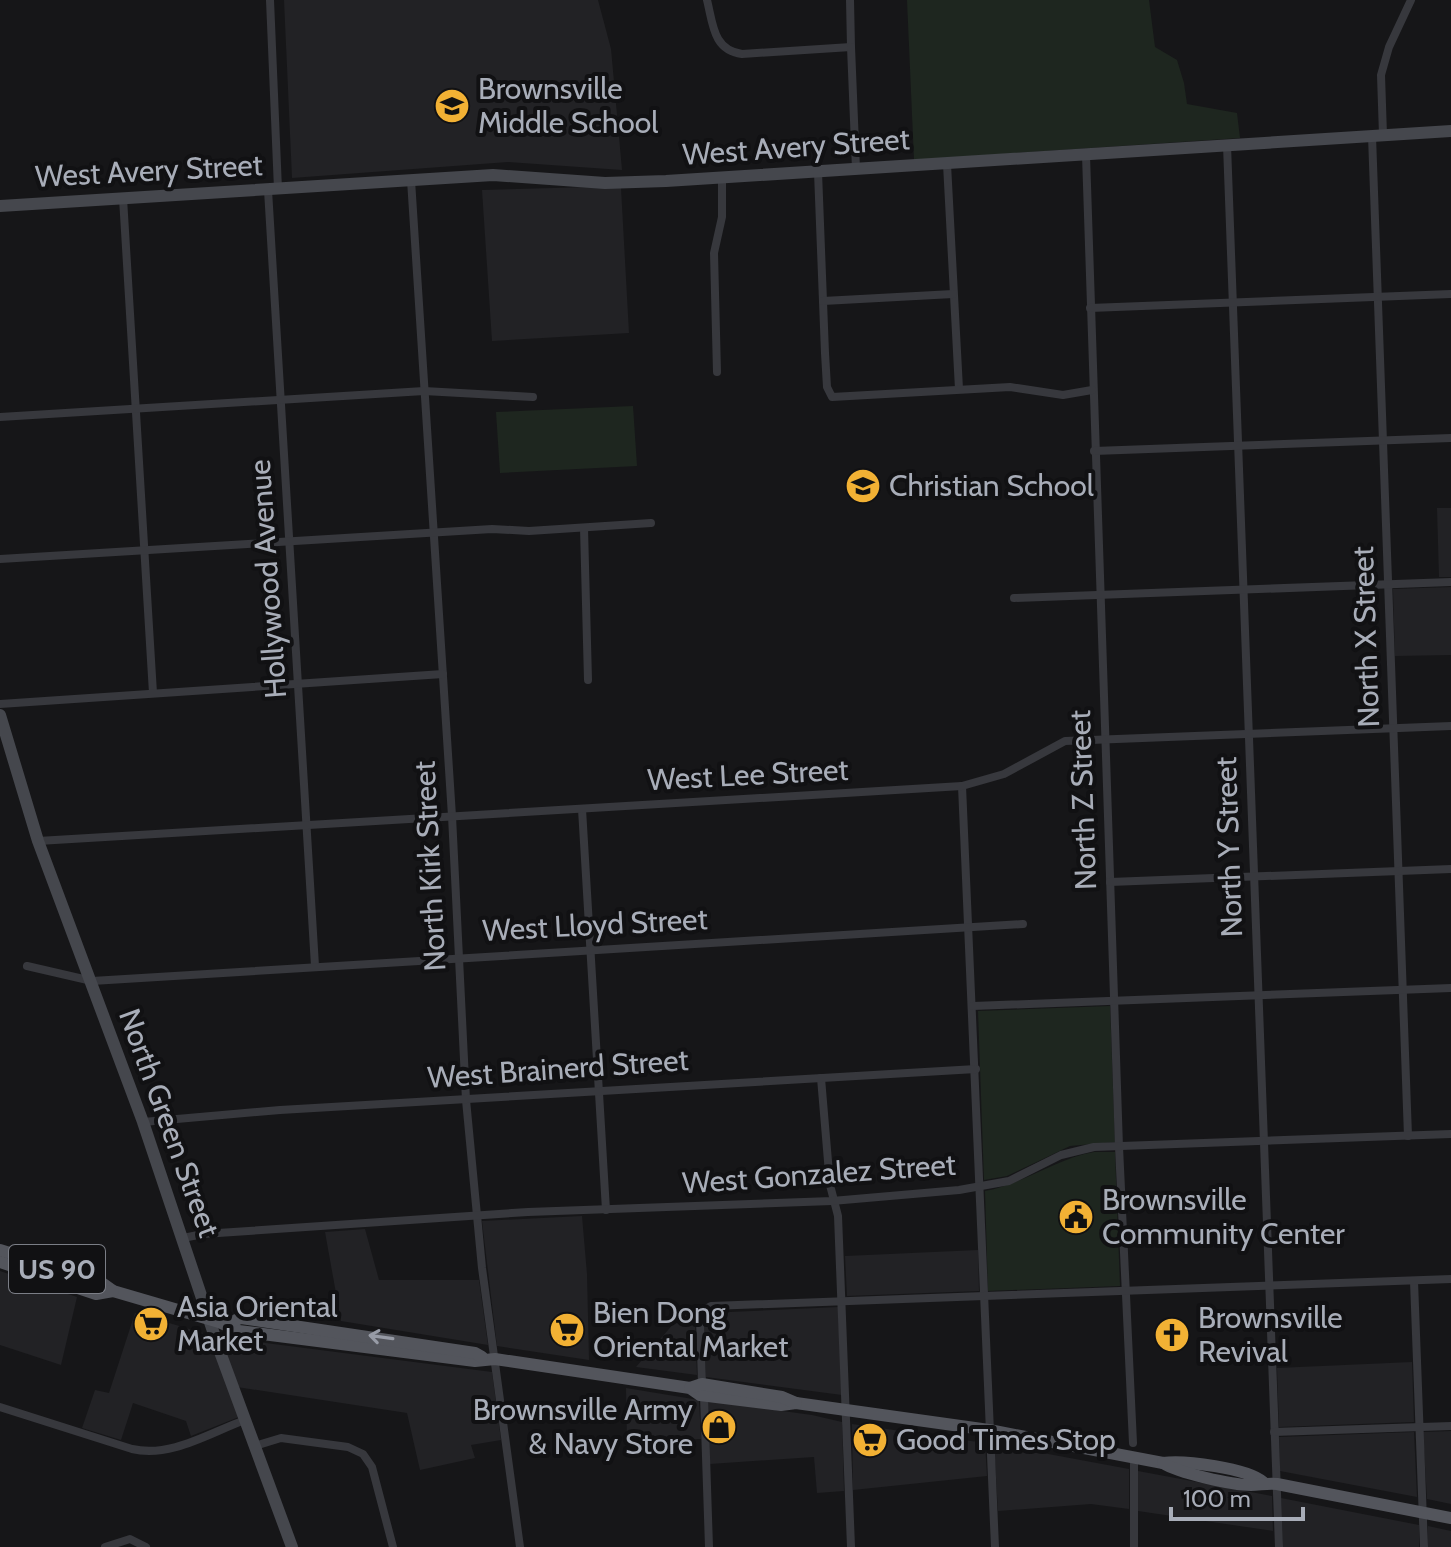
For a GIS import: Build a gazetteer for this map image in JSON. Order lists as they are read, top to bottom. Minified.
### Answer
{"streets":{"main road":["US 90"],"street":["West Avery Street","Hollywood Avenue","North X Street","West Lee Street","North Z Street","North Y Street","North Kirk Street","West Lloyd Street","West Brainerd Street","North Green Street","West Gonzalez Street"]},"crossings":[["West Avery Street","Hollywood Avenue"],["West Avery Street","North X Street"],["West Avery Street","North Z Street"],["West Avery Street","North Y Street"],["West Avery Street","North Kirk Street"],["Hollywood Avenue","West Lee Street"],["Hollywood Avenue","West Lloyd Street"],["North X Street","West Lee Street"],["North X Street","West Gonzalez Street"],["West Lee Street","North Z Street"],["West Lee Street","North Y Street"],["West Lee Street","North Kirk Street"],["West Lee Street","North Green Street"],["North Z Street","West Gonzalez Street"],["North Y Street","West Gonzalez Street"],["North Y Street","US 90"],["North Kirk Street","West Lloyd Street"],["North Kirk Street","West Brainerd Street"],["North Kirk Street","West Gonzalez Street"],["North Kirk Street","US 90"],["West Lloyd Street","North Green Street"],["West Brainerd Street","North Green Street"],["North Green Street","West Gonzalez Street"],["North Green Street","US 90"]],"places":{"school or university":["Brownsville Middle School","Christian School"],"public building":["Brownsville Community Center"],"supermarket":["Asia Oriental Market","Bien Dong Oriental Market","Good Times Stop"],"church":["Brownsville Revival"],"shop":["Brownsville Army & Navy Store"]},"scale_bar":"100 m"}
